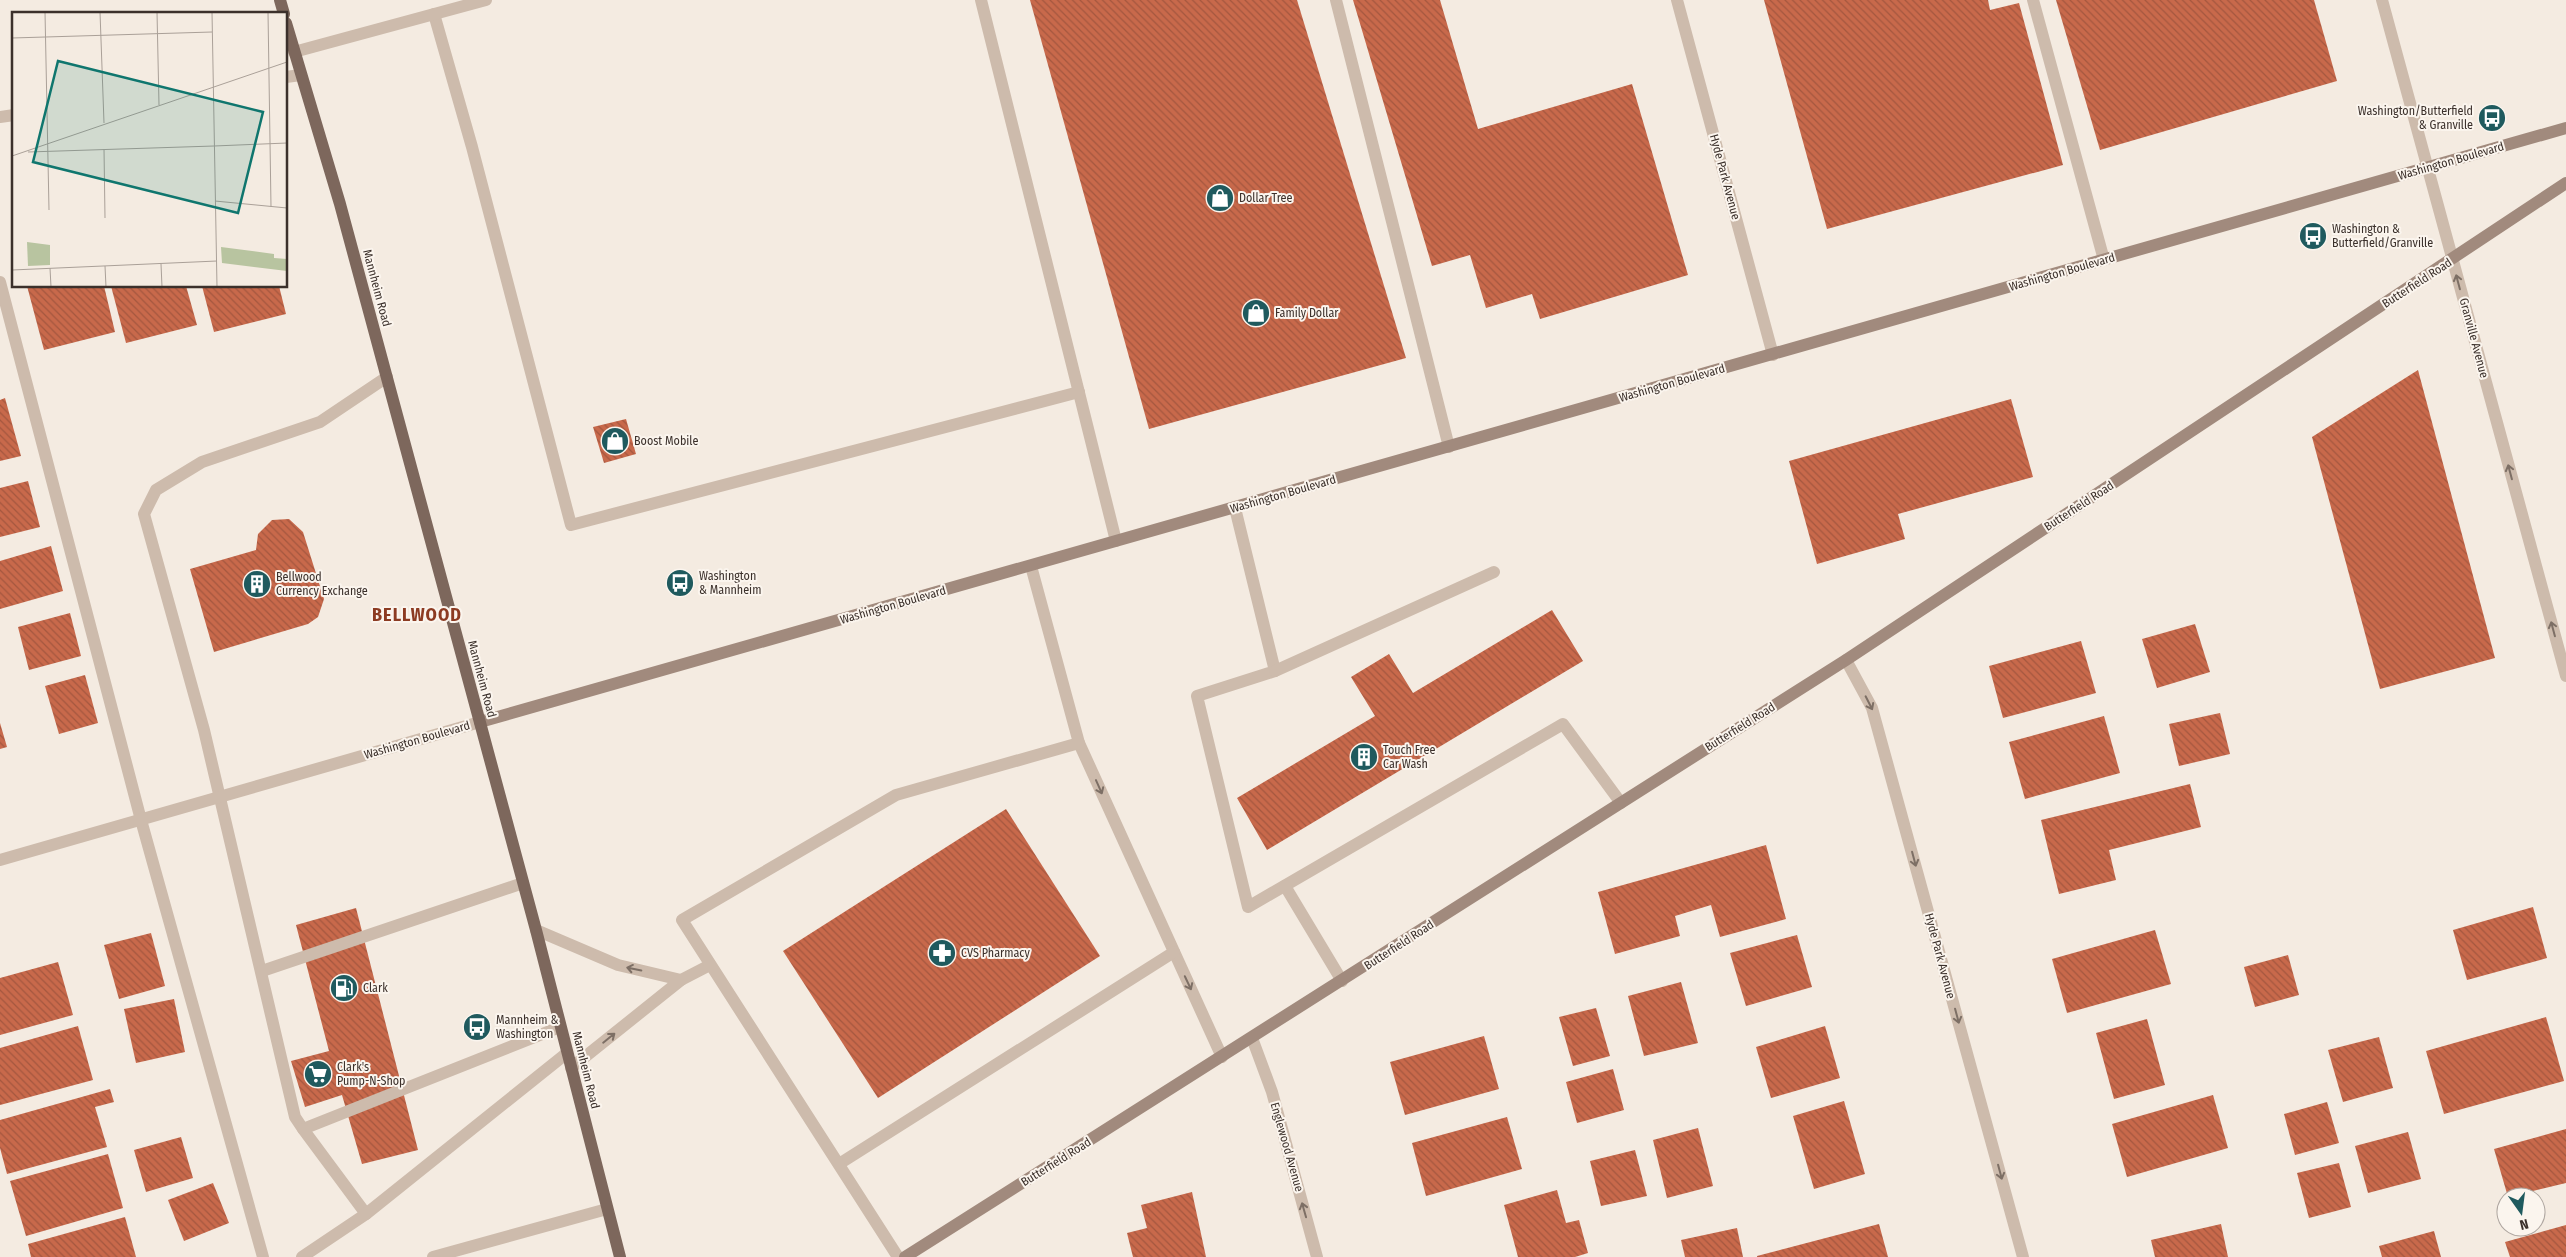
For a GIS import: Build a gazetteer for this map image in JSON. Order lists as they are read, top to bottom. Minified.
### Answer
{"streets":{"main road":["Washington Boulevard","Butterfield Road","Mannheim Road"],"street":["Hyde Park Avenue","Granville Avenue","Englewood Avenue"]},"crossings":[["Washington Boulevard","Hyde Park Avenue"],["Washington Boulevard","Mannheim Road"],["Washington Boulevard","Granville Avenue"],["Hyde Park Avenue","Butterfield Road"],["Butterfield Road","Granville Avenue"],["Butterfield Road","Englewood Avenue"]],"one_way":["Hyde Park Avenue","Granville Avenue","Englewood Avenue"],"districts":["BELLWOOD"],"places":{"bus stop":["Washington/Butterfield & Granville","Washington & Butterfield/Granville","Washington & Mannheim","Mannheim & Washington"],"shop":["Dollar Tree","Family Dollar","Boost Mobile"],"building":["Bellwood Currency Exchange","Touch Free Car Wash"],"pharmacy":["CVS Pharmacy"],"fuel station":["Clark"],"supermarket":["Clark's Pump-N-Shop"]},"north":"bottom"}
